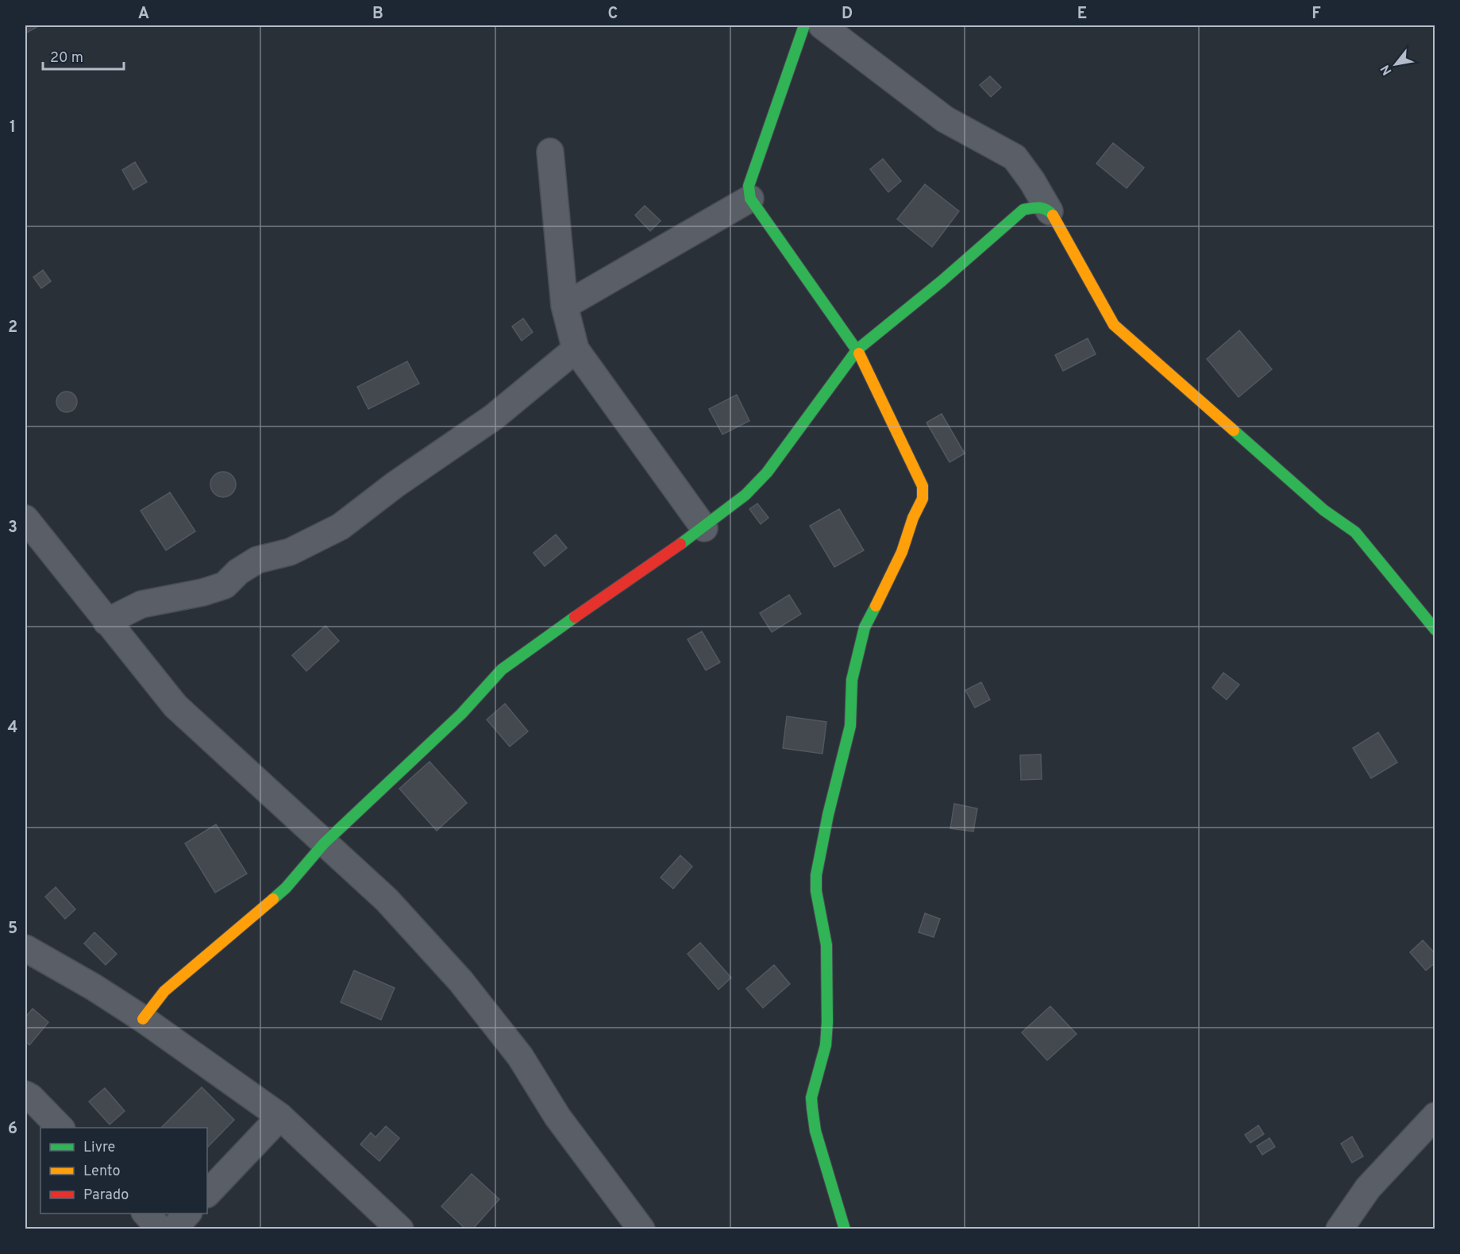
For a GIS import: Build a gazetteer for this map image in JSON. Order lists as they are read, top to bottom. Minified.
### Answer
{"legend":["Livre","Lento","Parado"],"scale_bar":"20 m","north":"bottom left","grid":{"columns":["A","B","C","D","E","F"],"rows":["1","2","3","4","5","6"]}}
